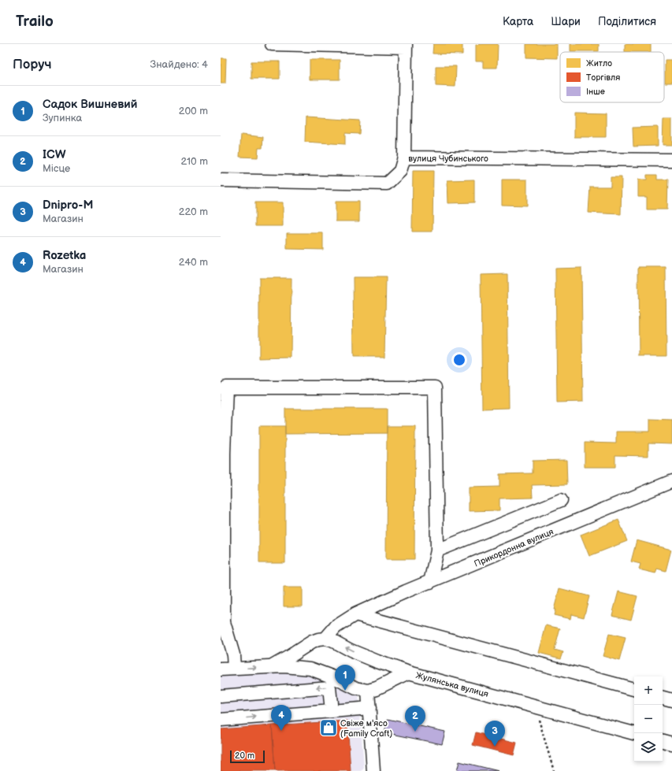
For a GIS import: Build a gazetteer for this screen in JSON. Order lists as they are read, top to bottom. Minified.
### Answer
{"streets":{"street":["вулиця Чубинського","Прикордонна вулиця","Жулянська вулиця"]},"places":{"shop":["Свіже м'ясо (Family Craft)"]},"legend":["Житло","Торгівля","Інше"],"scale_bar":"20 m","page":{"header":"Trailo","nav":["Карта","Шари","Поділитися"],"heading":["Поруч","Знайдено: 4"],"list":[{"mark":"1","name":"Садок Вишневий","note":"Зупинка","value":"200 m"},{"mark":"2","name":"ICW","note":"Місце","value":"210 m"},{"mark":"3","name":"Dnipro-M","note":"Магазин","value":"220 m"},{"mark":"4","name":"Rozetka","note":"Магазин","value":"240 m"}],"pins":["1","4","2","3"],"map_buttons":["+","−"],"scale":"20 m"}}
